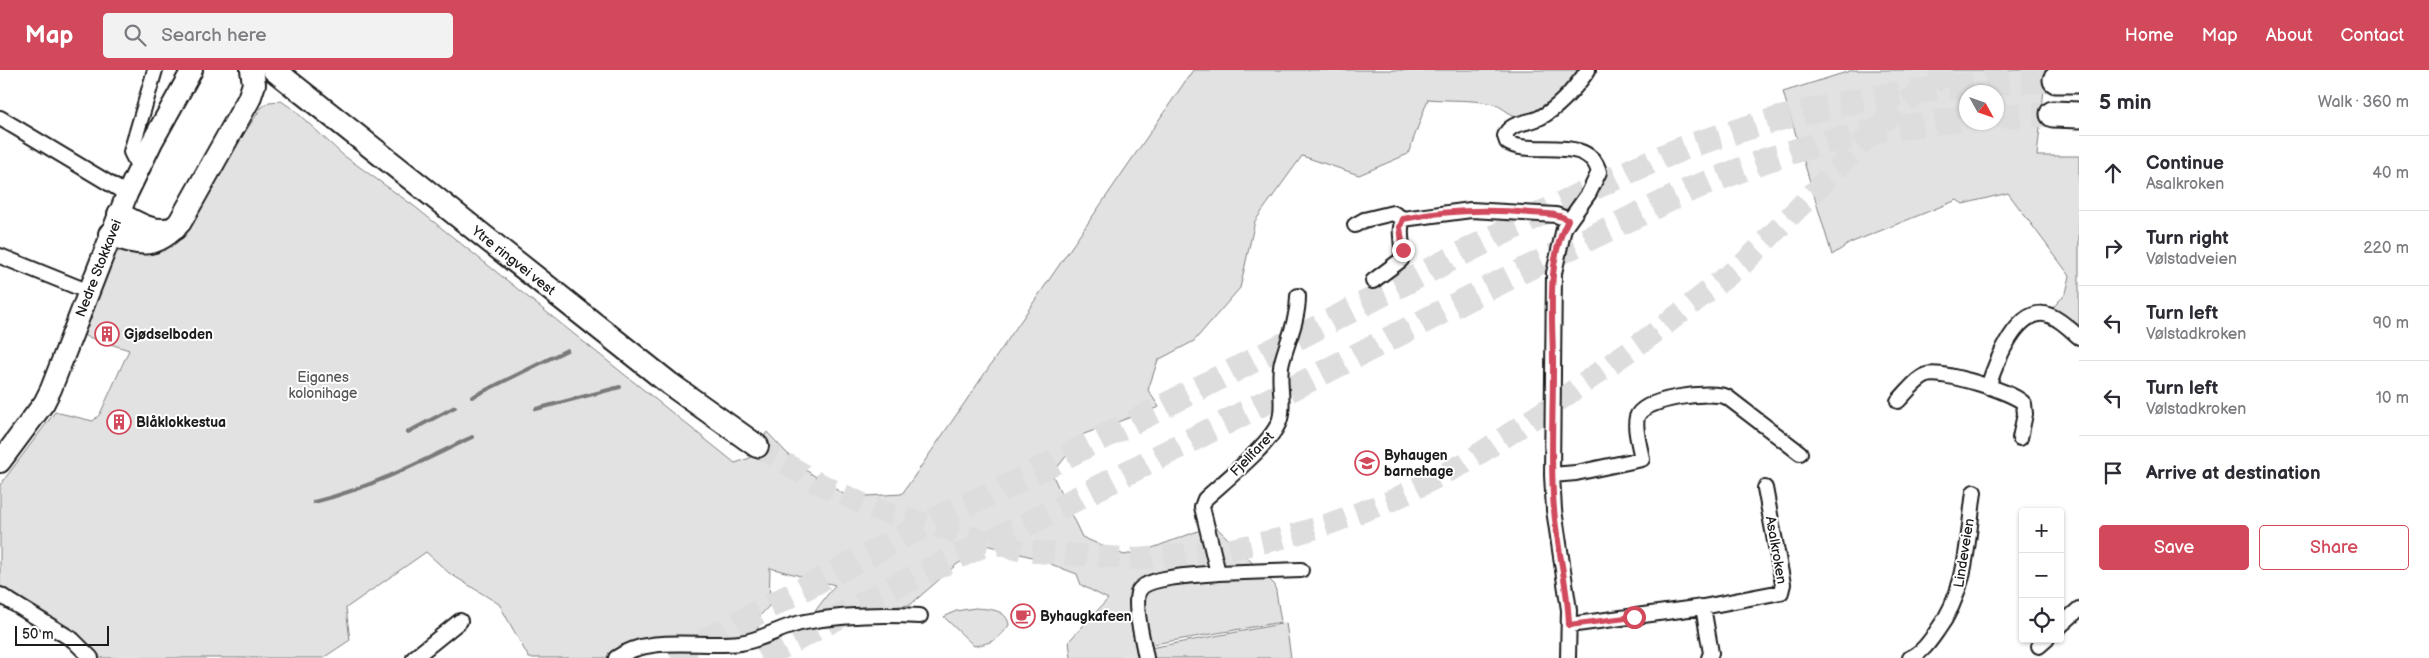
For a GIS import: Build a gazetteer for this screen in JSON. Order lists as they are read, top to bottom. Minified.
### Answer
{"streets":{"main road":["Ytre ringvei vest","Nedre Stokkavei"],"street":["Fjellfaret","Asalkroken","Lindeveien"]},"parks":["Eiganes kolonihage"],"places":{"building":["Gjødselboden","Blåklokkestua"],"school or university":["Byhaugen barnehage"],"cafe":["Byhaugkafeen"]},"scale_bar":"50 m","north":"bottom right","page":{"header":"Map","search":"Search here","nav":["Home","Map","About","Contact"],"heading":["5 min","Walk · 360 m"],"list":[["Continue","Asalkroken","40 m"],["Turn right","Vølstadveien","220 m"],["Turn left","Vølstadkroken","90 m"],["Turn left","Vølstadkroken","10 m"],"Arrive at destination"],"map_buttons":["+","−"],"buttons":["Save","Share"],"scale":"50 m"}}
